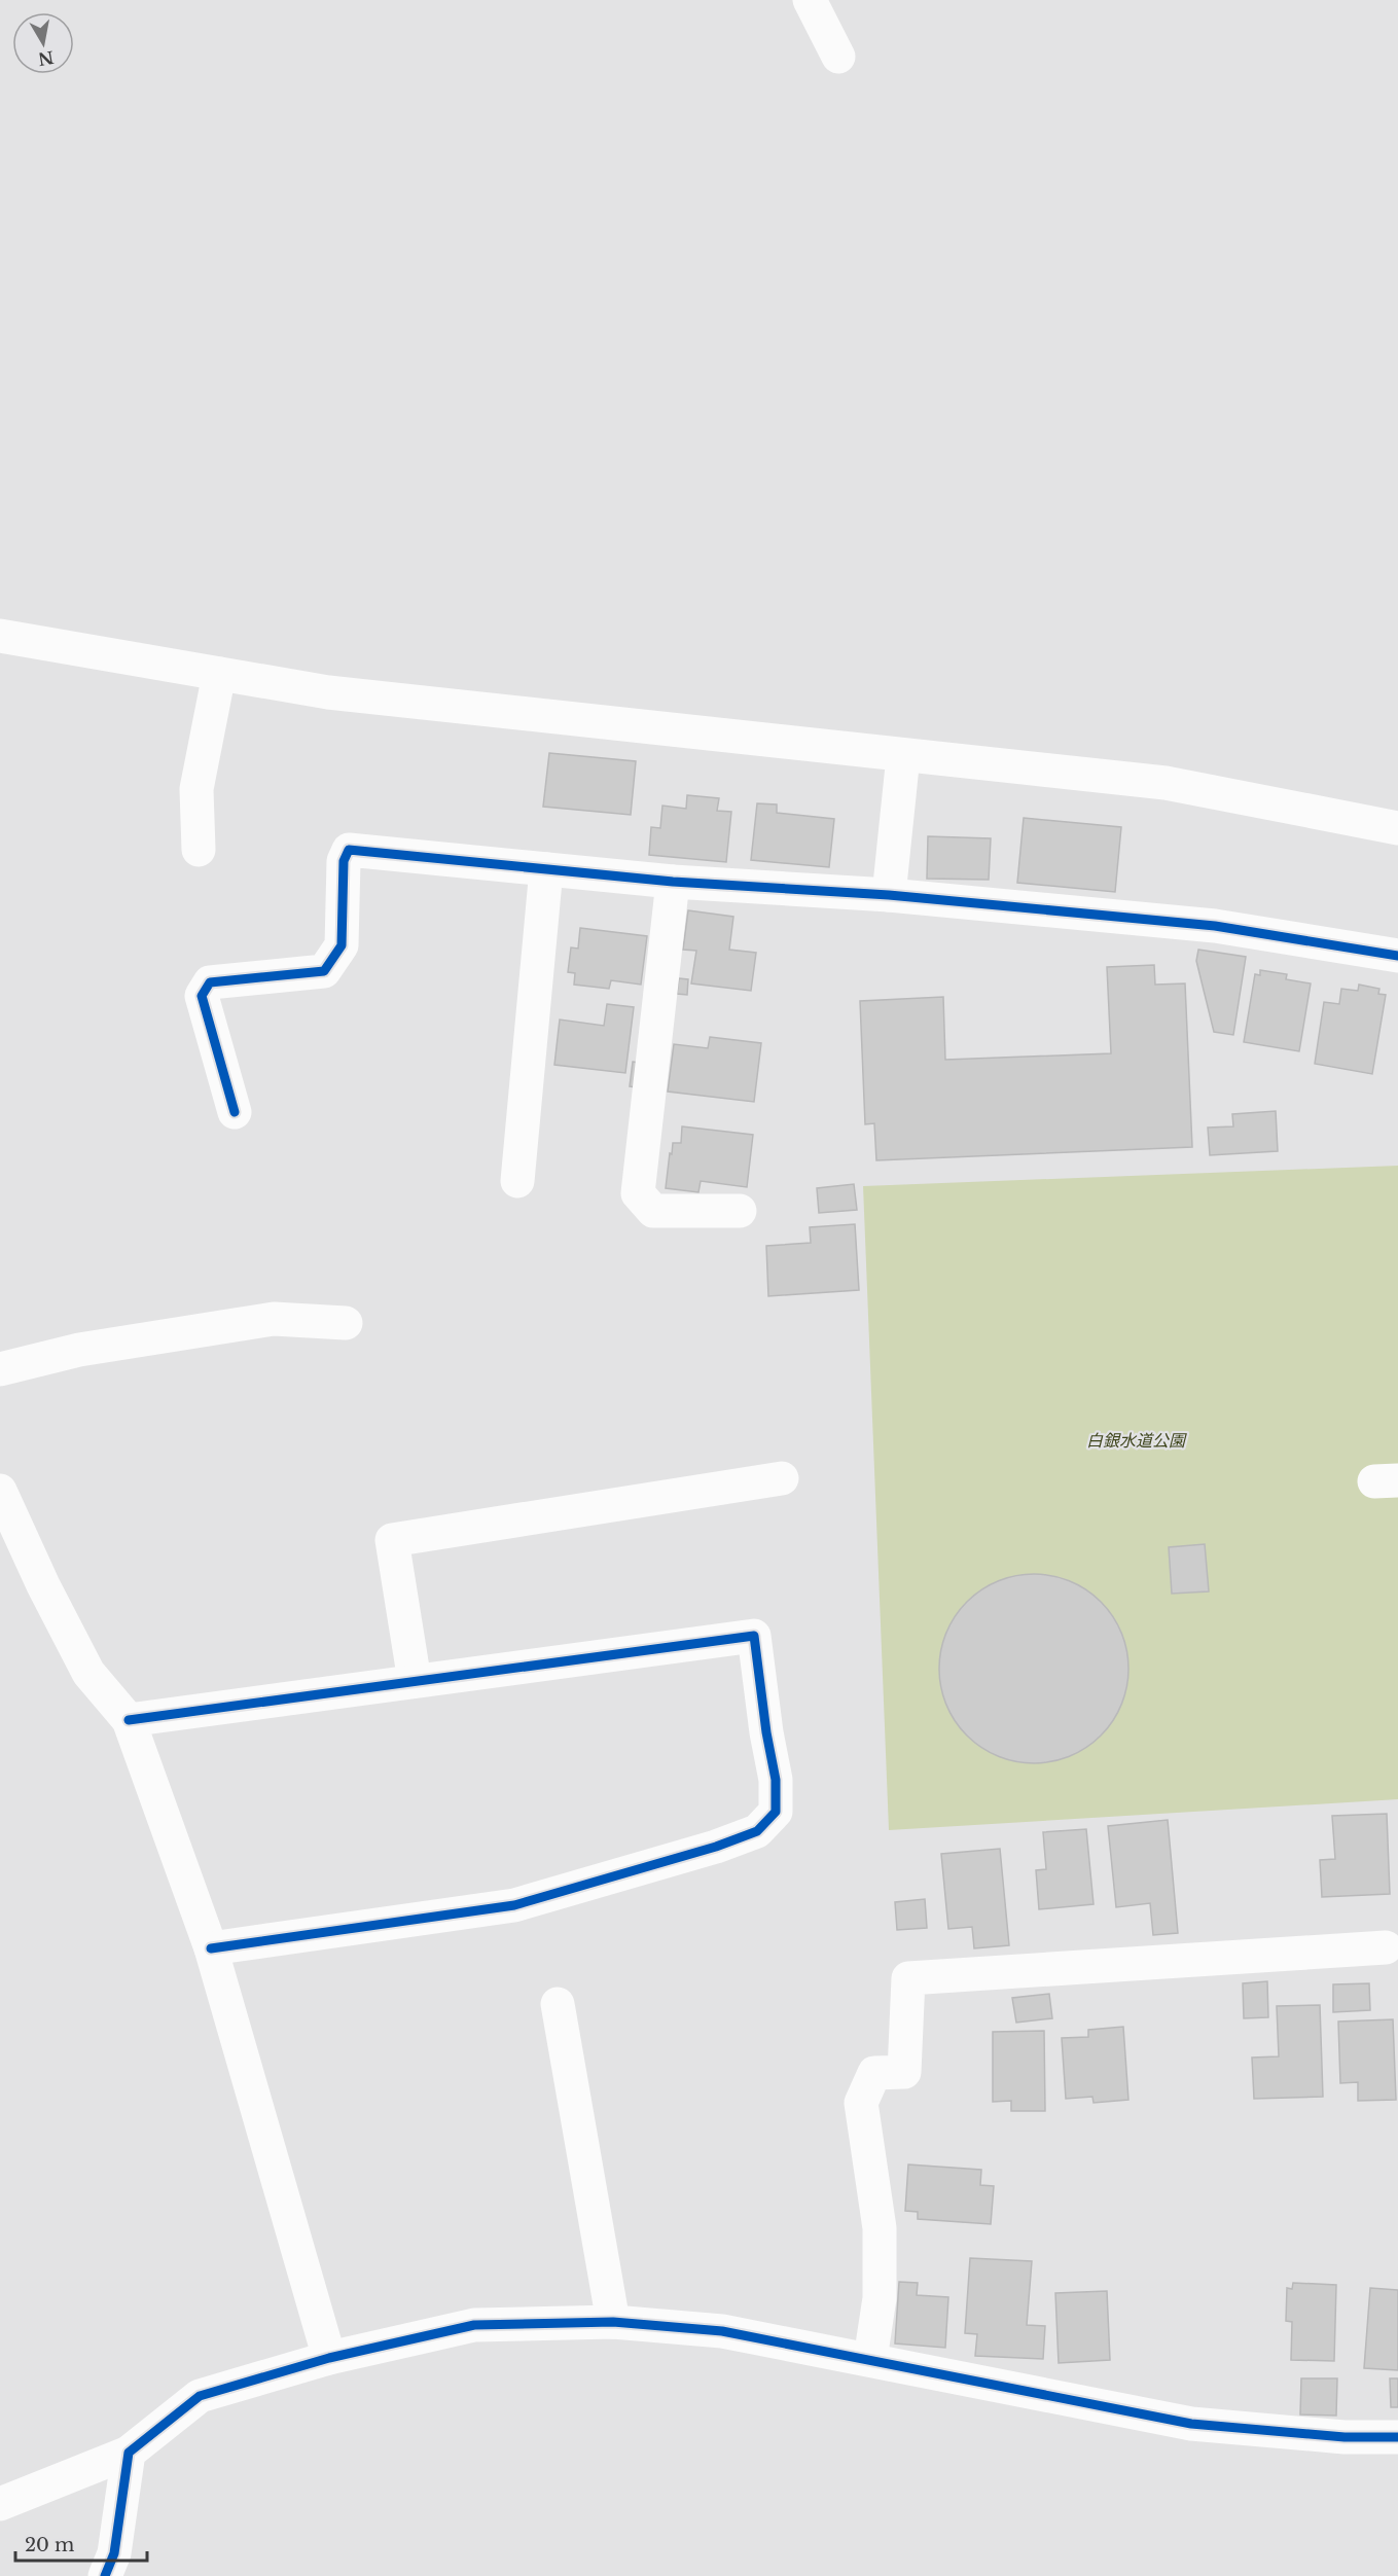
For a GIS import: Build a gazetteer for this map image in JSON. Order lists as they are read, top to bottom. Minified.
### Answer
{"parks":["白銀水道公園"],"scale_bar":"20 m","north":"bottom"}
